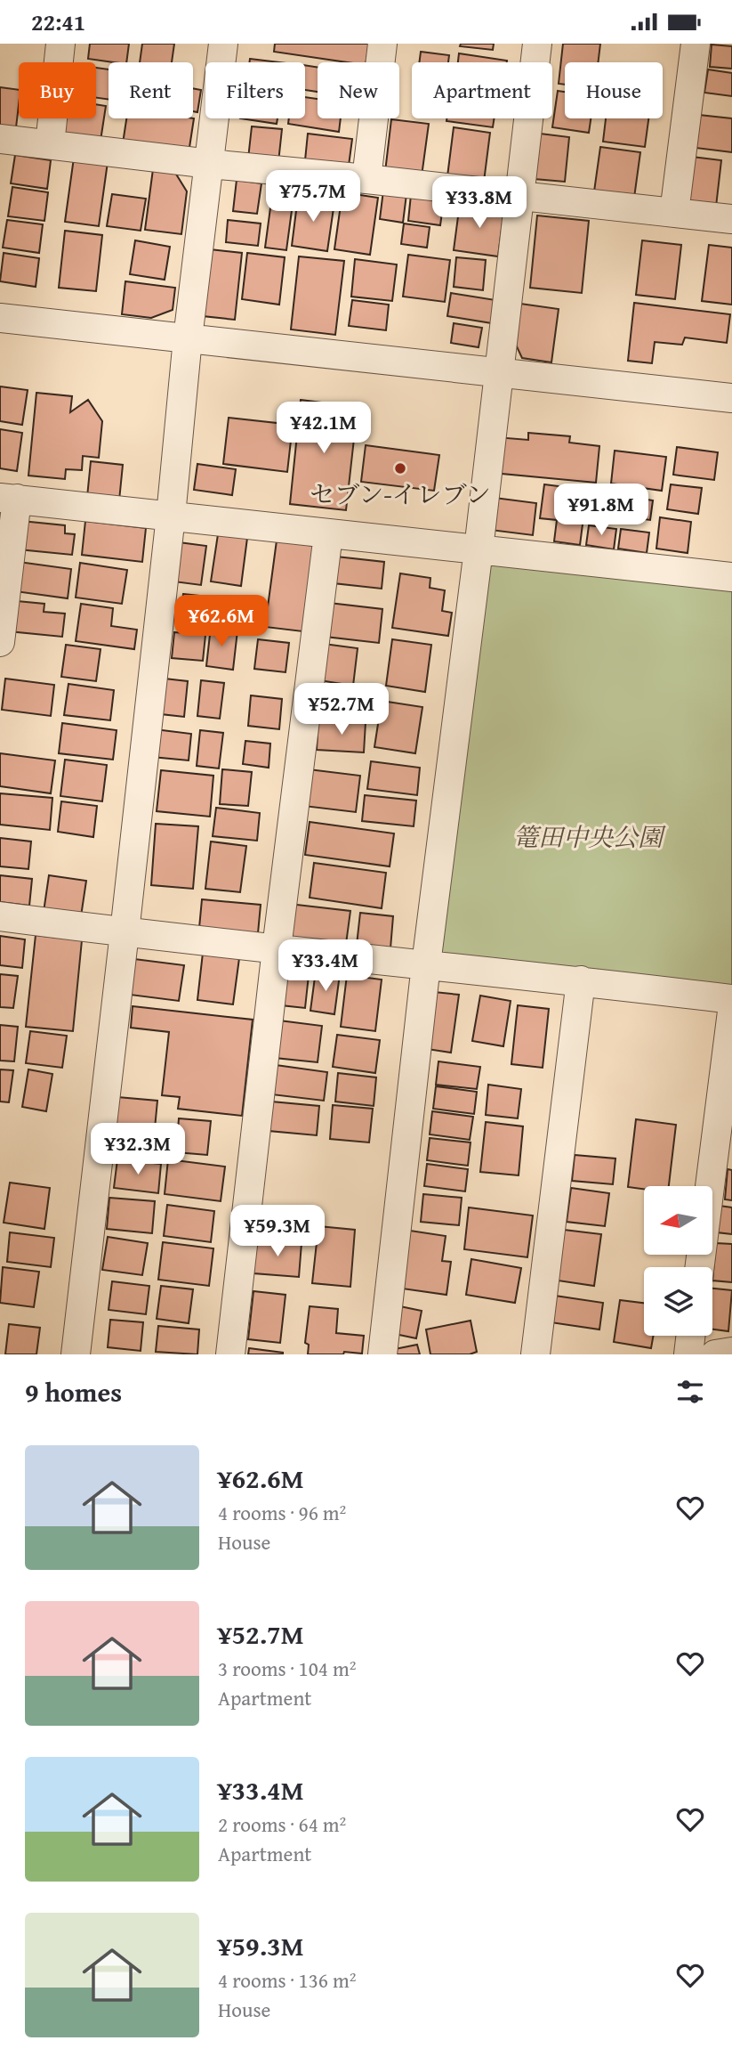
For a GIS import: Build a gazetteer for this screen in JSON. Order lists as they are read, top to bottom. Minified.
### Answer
{"parks":["篭田中央公園"],"places":["セブン-イレブン"],"north":"left","page":{"status":"22:41","chip":["Buy","Rent","Filters","New","Apartment","House"],"price":["¥75.7M","¥33.8M","¥42.1M","¥91.8M","¥62.6M","¥52.7M","¥33.4M","¥32.3M","¥59.3M"],"heading":"9 homes","list":[{"name":"¥62.6M","note":"4 rooms · 96 m² · House"},{"name":"¥52.7M","note":"3 rooms · 104 m² · Apartment"},{"name":"¥33.4M","note":"2 rooms · 64 m² · Apartment"},{"name":"¥59.3M","note":"4 rooms · 136 m² · House"}]}}
